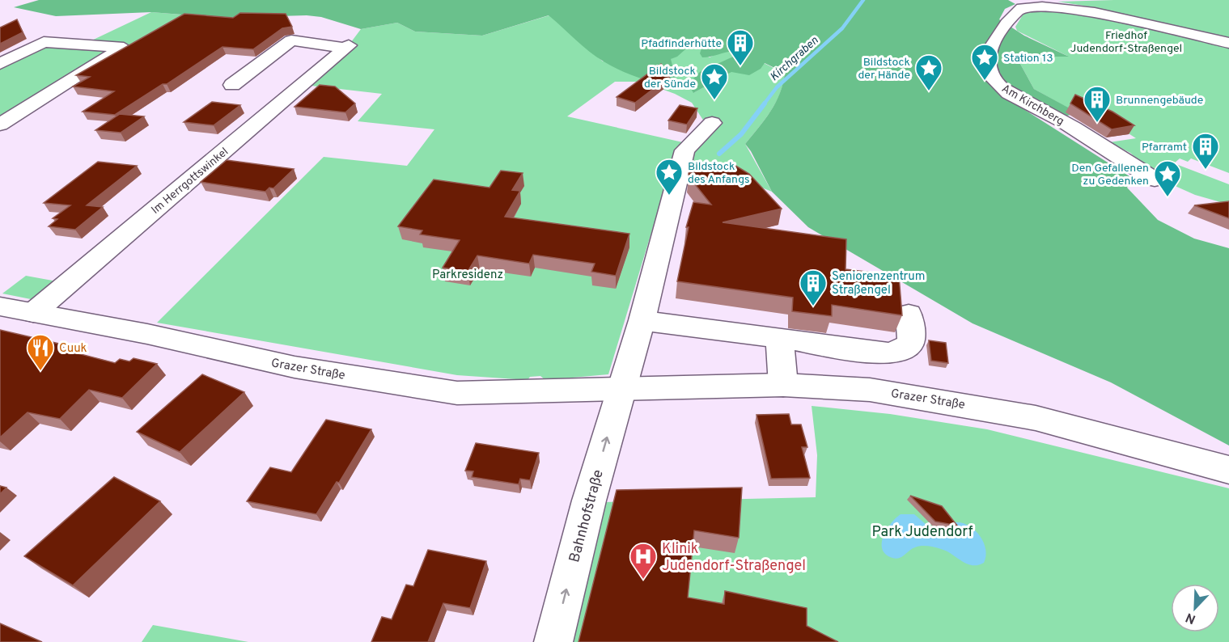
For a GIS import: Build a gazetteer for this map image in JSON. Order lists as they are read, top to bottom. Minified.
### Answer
{"streets":{"street":["Am Kirchberg","Im Herrgottswinkel","Grazer Straße","Bahnhofstraße"]},"crossings":[["Im Herrgottswinkel","Grazer Straße"],["Grazer Straße","Bahnhofstraße"]],"one_way":["Bahnhofstraße"],"water":["Kirchgraben"],"parks":["Friedhof Judendorf-Straßengel","Parkresidenz","Park Judendorf"],"places":{"building":["Pfadfinderhütte","Brunnengebäude","Pfarramt","Seniorenzentrum Straßengel"],"place":["Station 13","Bildstock der Hände","Bildstock der Sünde","Bildstock des Anfangs","Den Gefallenen zu Gedenken"],"restaurant":["Cuuk"],"hospital":["Klinik Judendorf-Straßengel"]},"north":"bottom left"}
